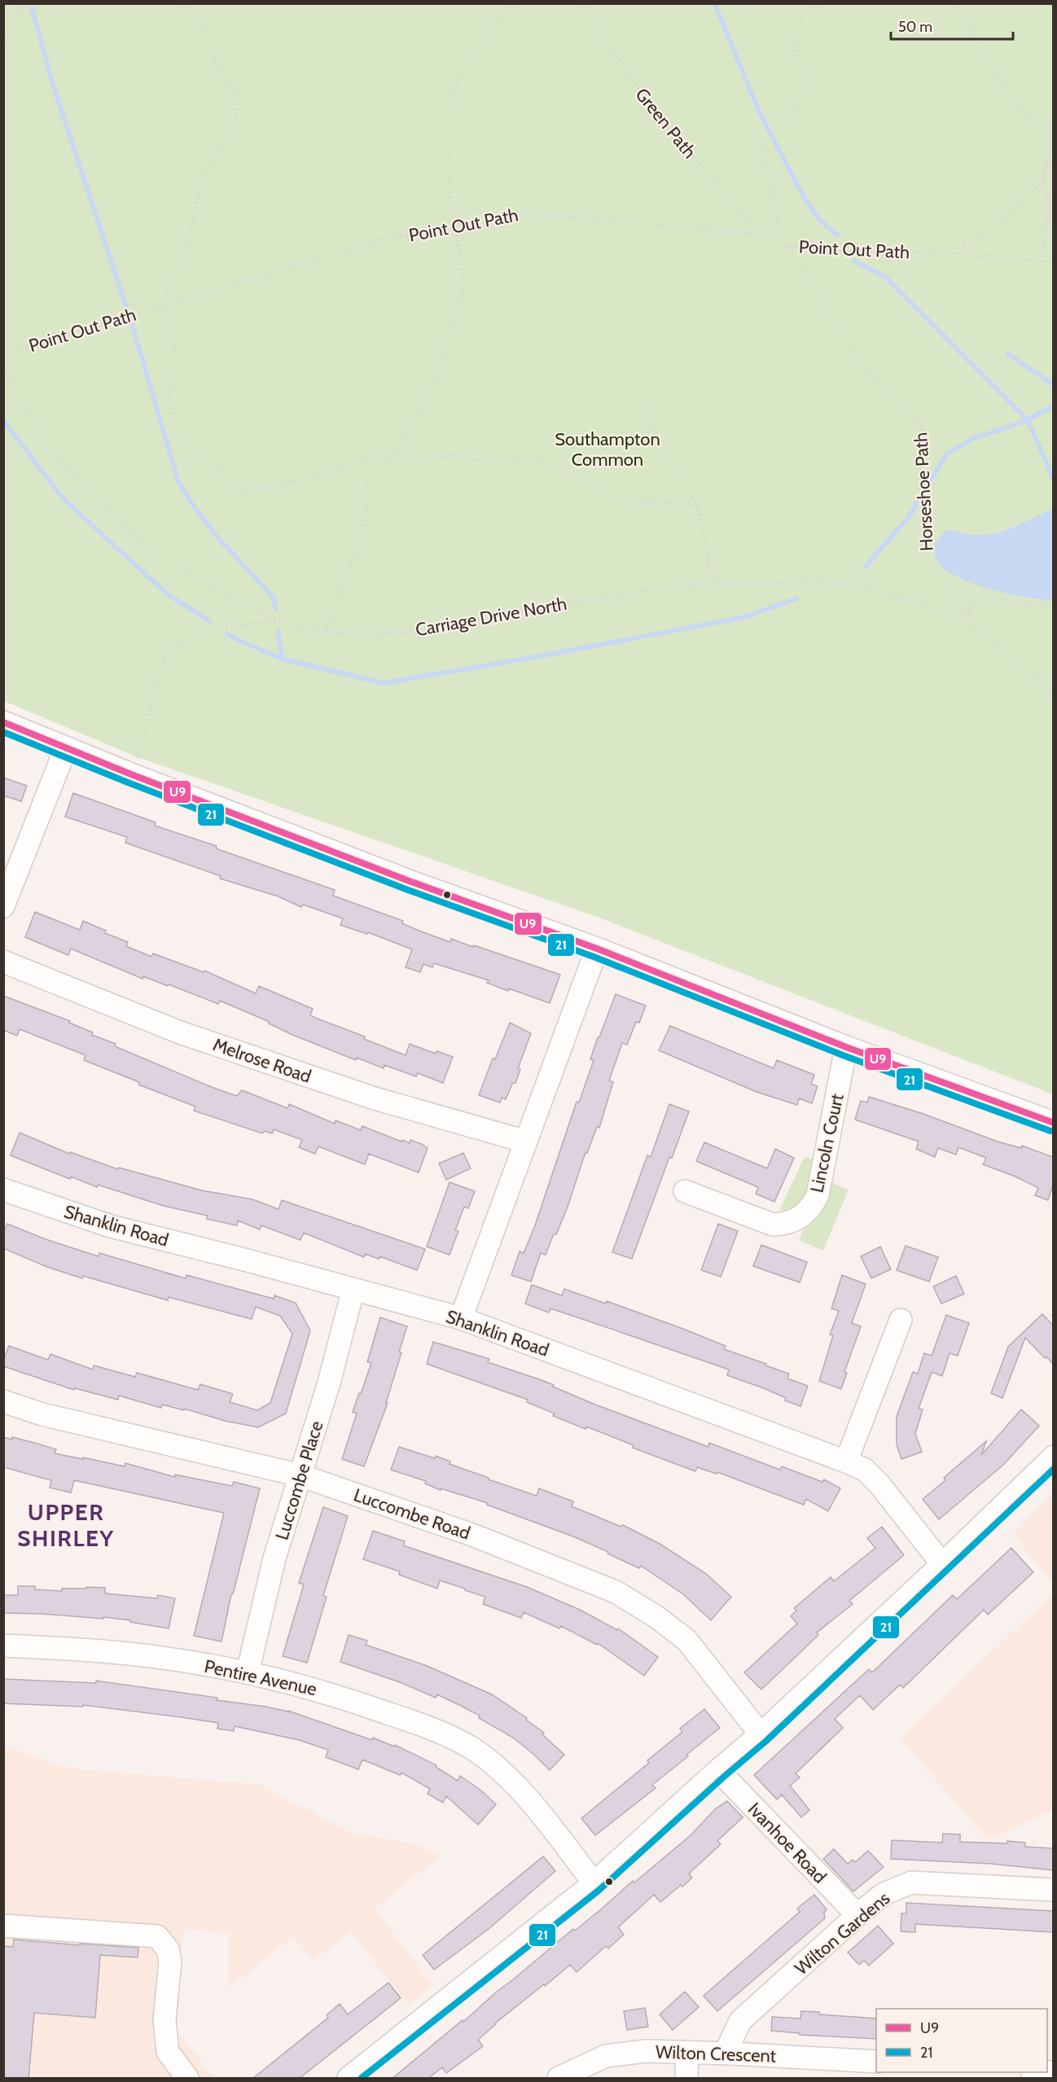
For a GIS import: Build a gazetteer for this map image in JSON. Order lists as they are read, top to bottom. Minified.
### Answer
{"streets":{"street":["Melrose Road","Lincoln Court","Shanklin Road","Luccombe Place","Luccombe Road","Pentire Avenue","Ivanhoe Road","Wilton Gardens","Wilton Crescent"],"path":["Green Path","Point Out Path","Horseshoe Path","Carriage Drive North"]},"crossings":[["Green Path","Point Out Path"],["Point Out Path","Horseshoe Path"],["Shanklin Road","Luccombe Place"],["Luccombe Place","Luccombe Road"],["Luccombe Place","Pentire Avenue"],["Ivanhoe Road","Wilton Gardens"],["Wilton Gardens","Wilton Crescent"]],"districts":["UPPER SHIRLEY"],"parks":["Southampton Common"],"lines":["transit line U9","transit line 21"],"legend":["U9","21"],"scale_bar":"50 m"}
